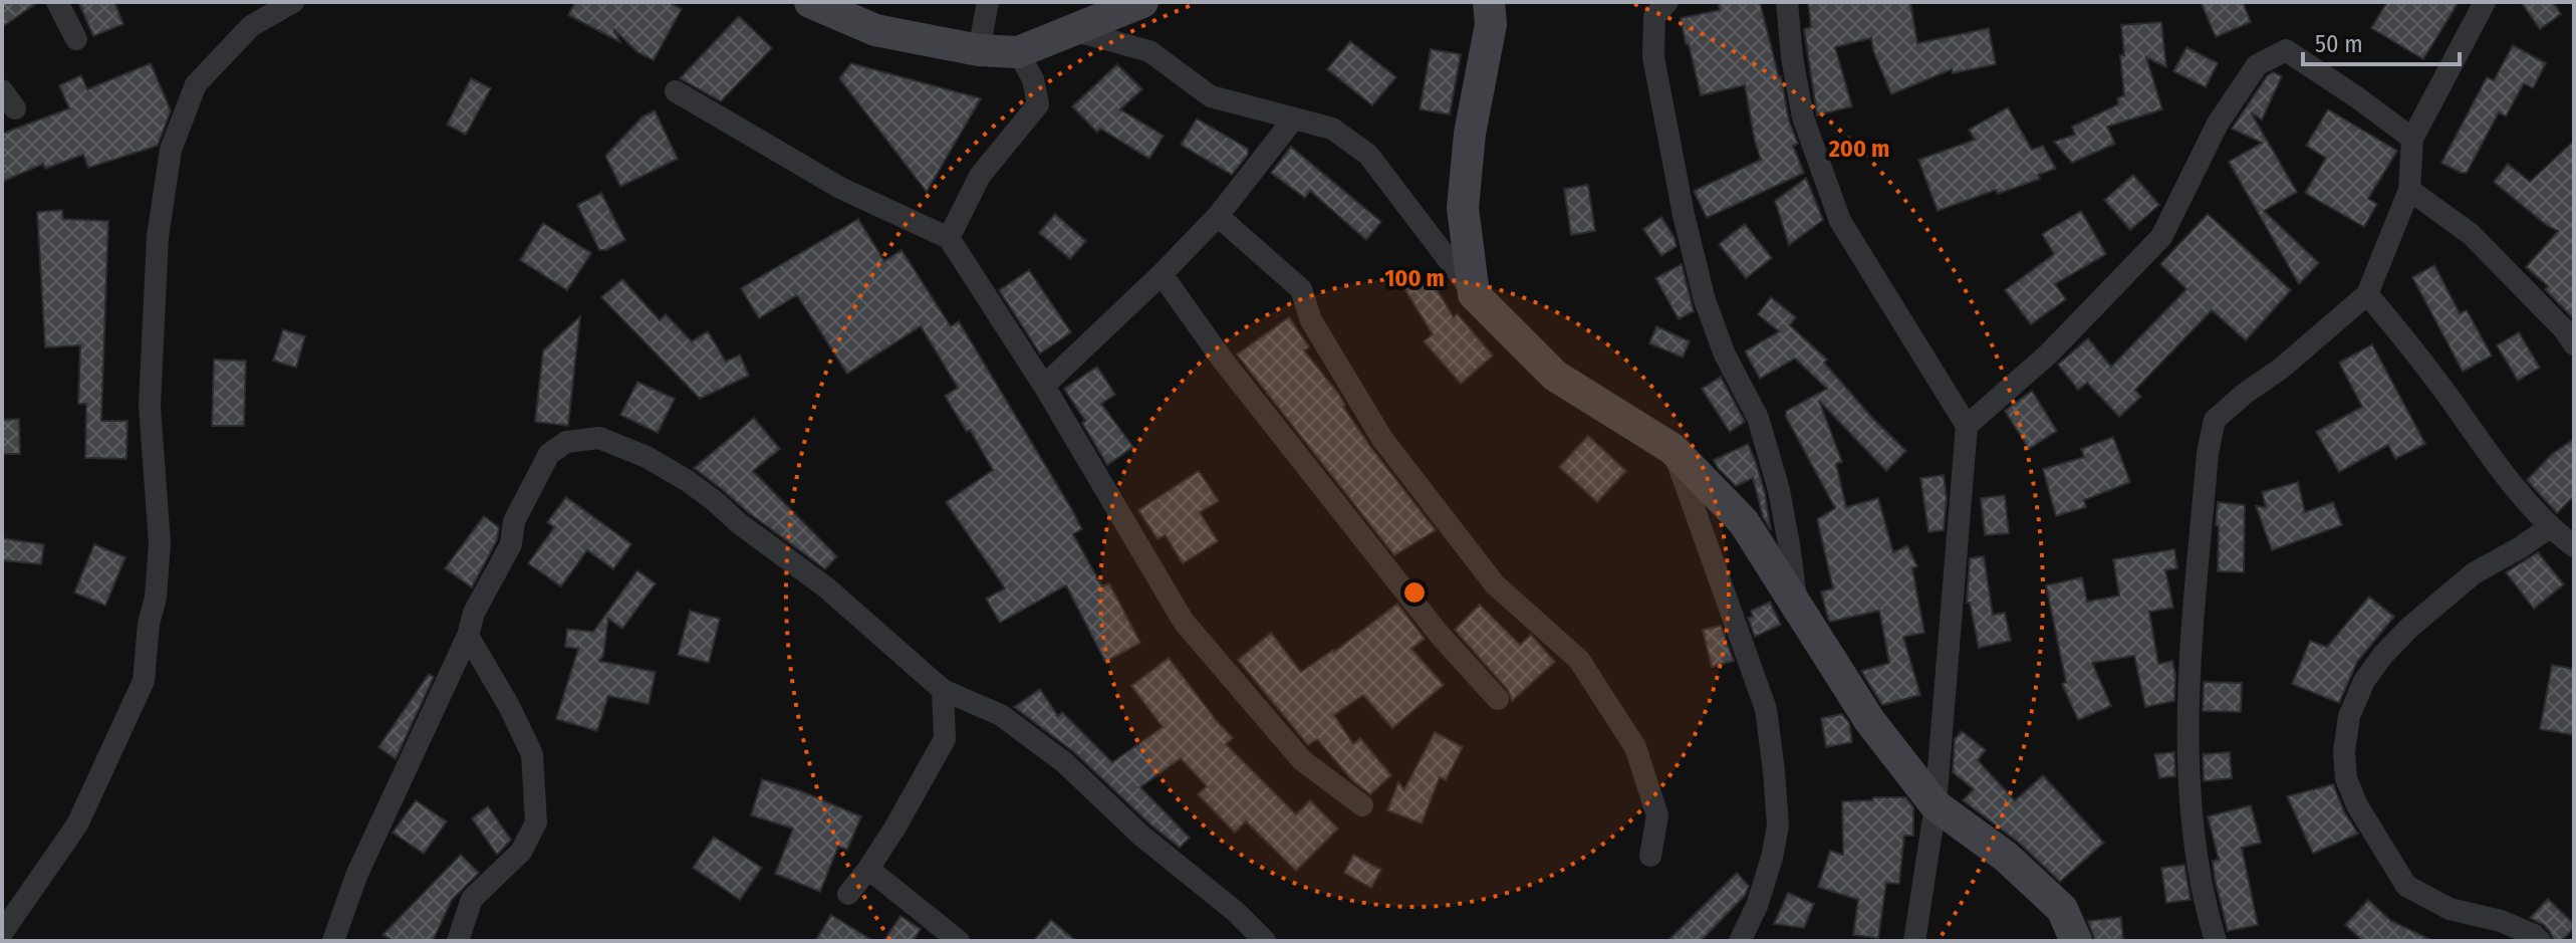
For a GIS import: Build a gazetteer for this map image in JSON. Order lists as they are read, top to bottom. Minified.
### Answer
{"scale_bar":"50 m","rings":["200 m","100 m"]}
